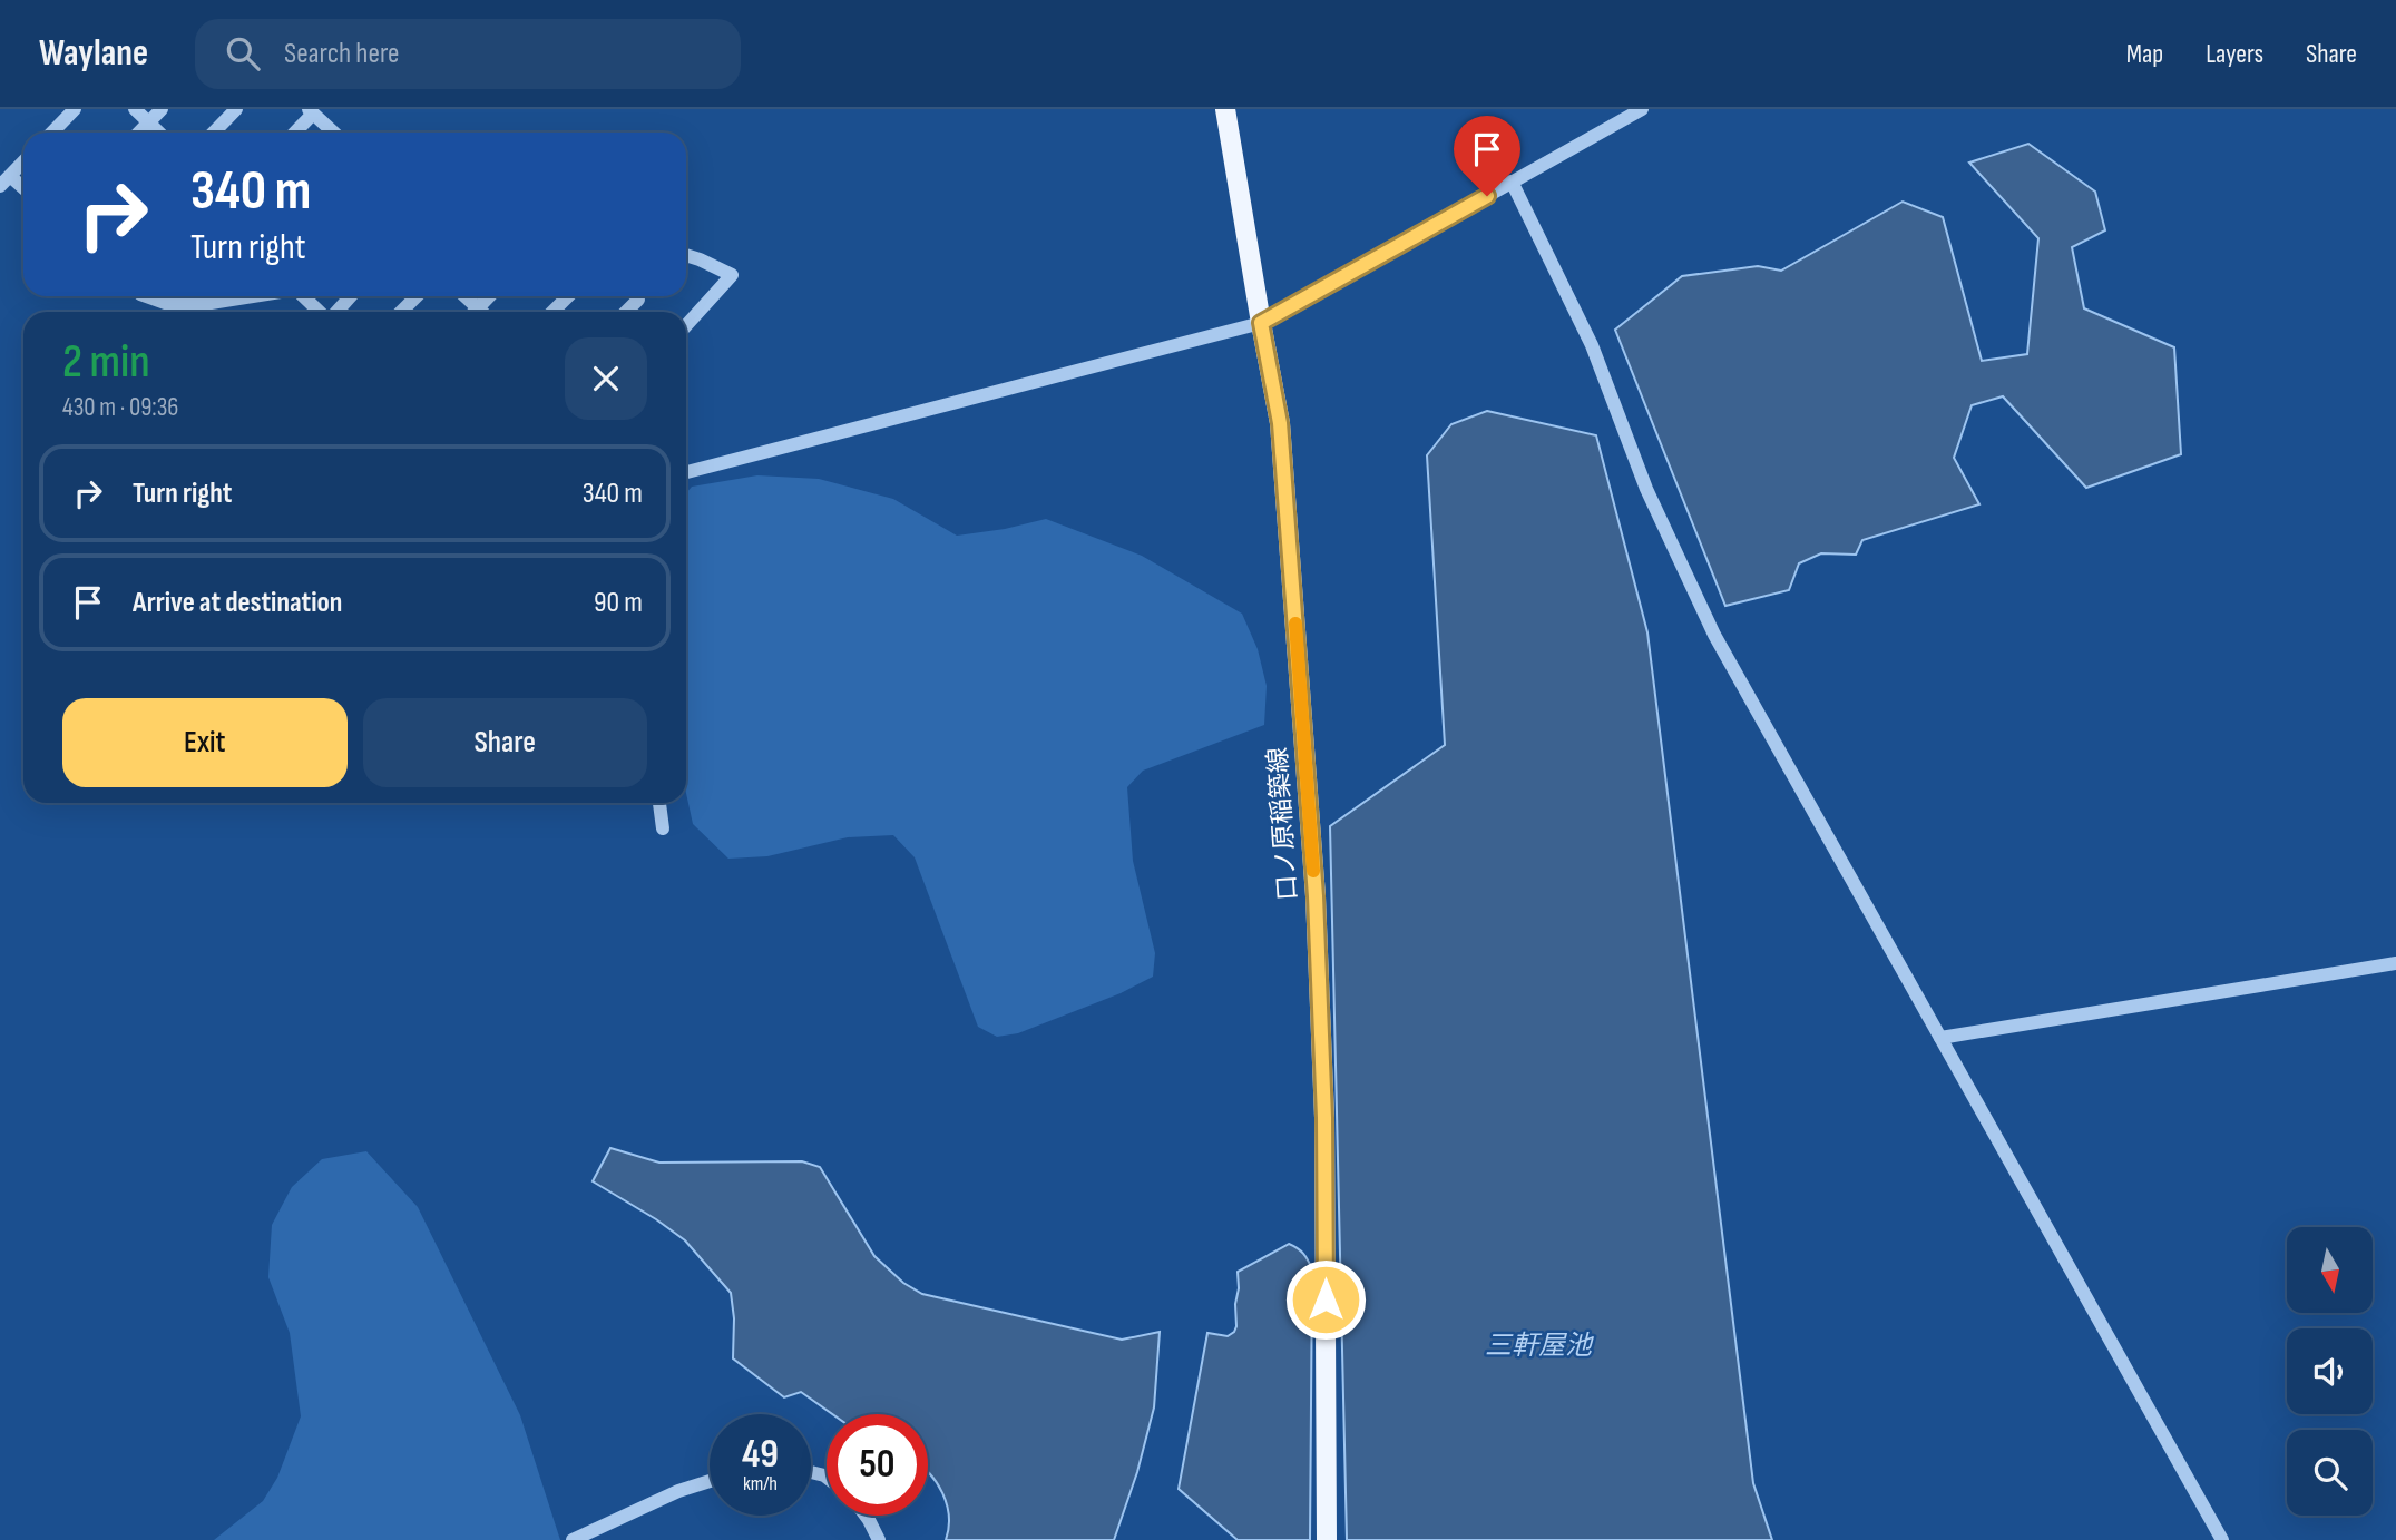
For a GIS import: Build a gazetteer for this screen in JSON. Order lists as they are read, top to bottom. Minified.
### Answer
{"streets":{"main road":["口ノ原稲築線"]},"water":["三軒屋池"],"north":"bottom","page":{"header":"Waylane","search":"Search here","nav":["Map","Layers","Share"],"turn":["340 m","Turn right"],"heading":["2 min","430 m · 09:36"],"list":[{"name":"Turn right","value":"340 m"},{"name":"Arrive at destination","value":"90 m"}],"buttons":["Exit","Share"],"speed":"49 km/h","limit":"50"}}
